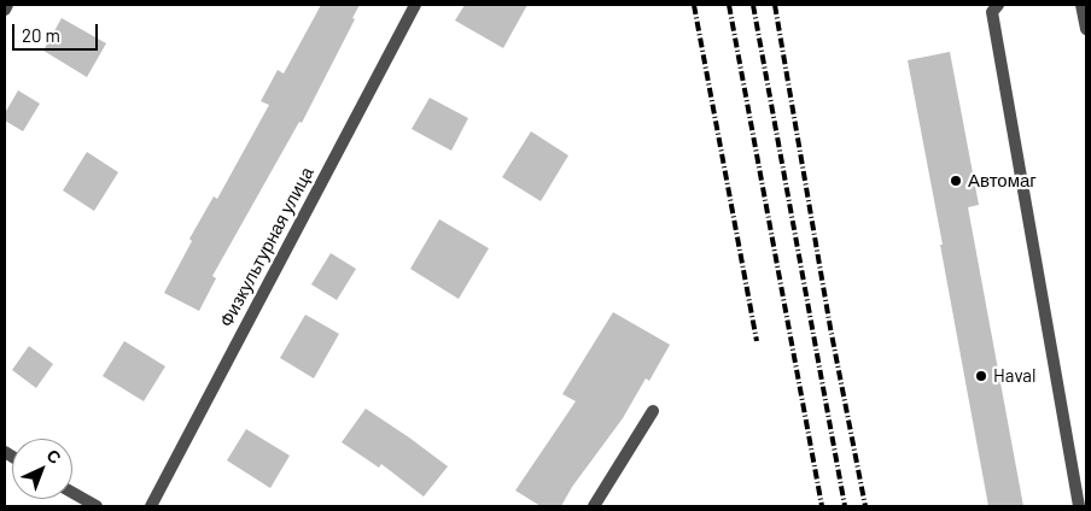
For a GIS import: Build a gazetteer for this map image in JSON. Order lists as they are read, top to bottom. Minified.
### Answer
{"streets":{"street":["Физкультурная улица"]},"places":["Автомаг","Haval"],"scale_bar":"20 m","north":"top right"}
